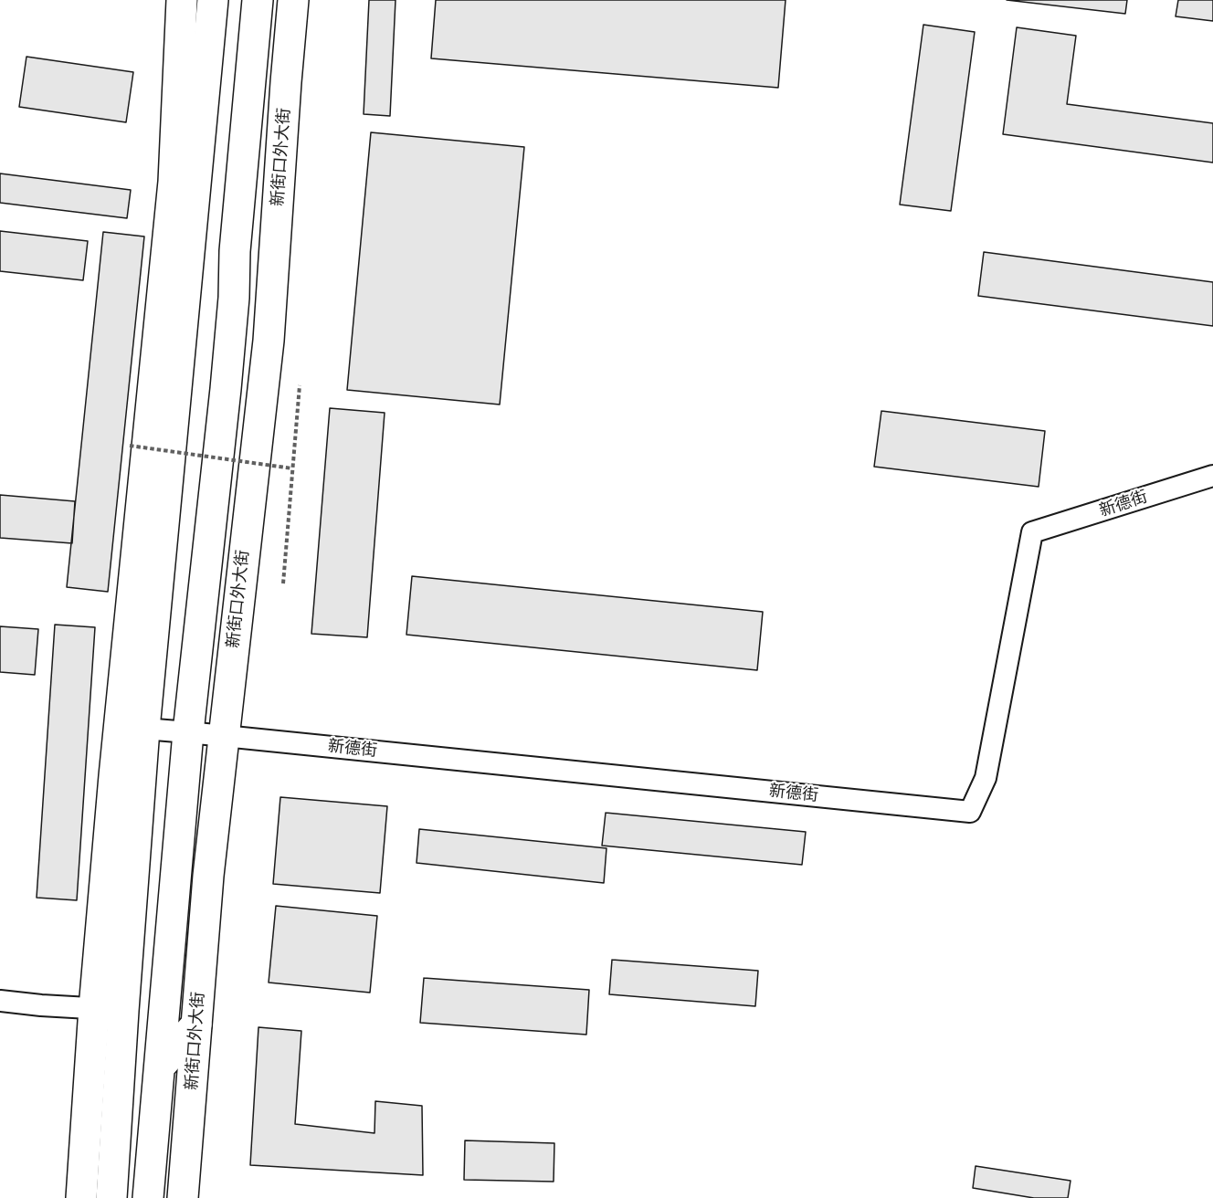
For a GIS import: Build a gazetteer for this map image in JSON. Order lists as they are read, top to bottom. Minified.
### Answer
{"streets":{"main road":["新街口外大街"],"street":["新德街"]},"crossings":[["新街口外大街","新德街"]]}
